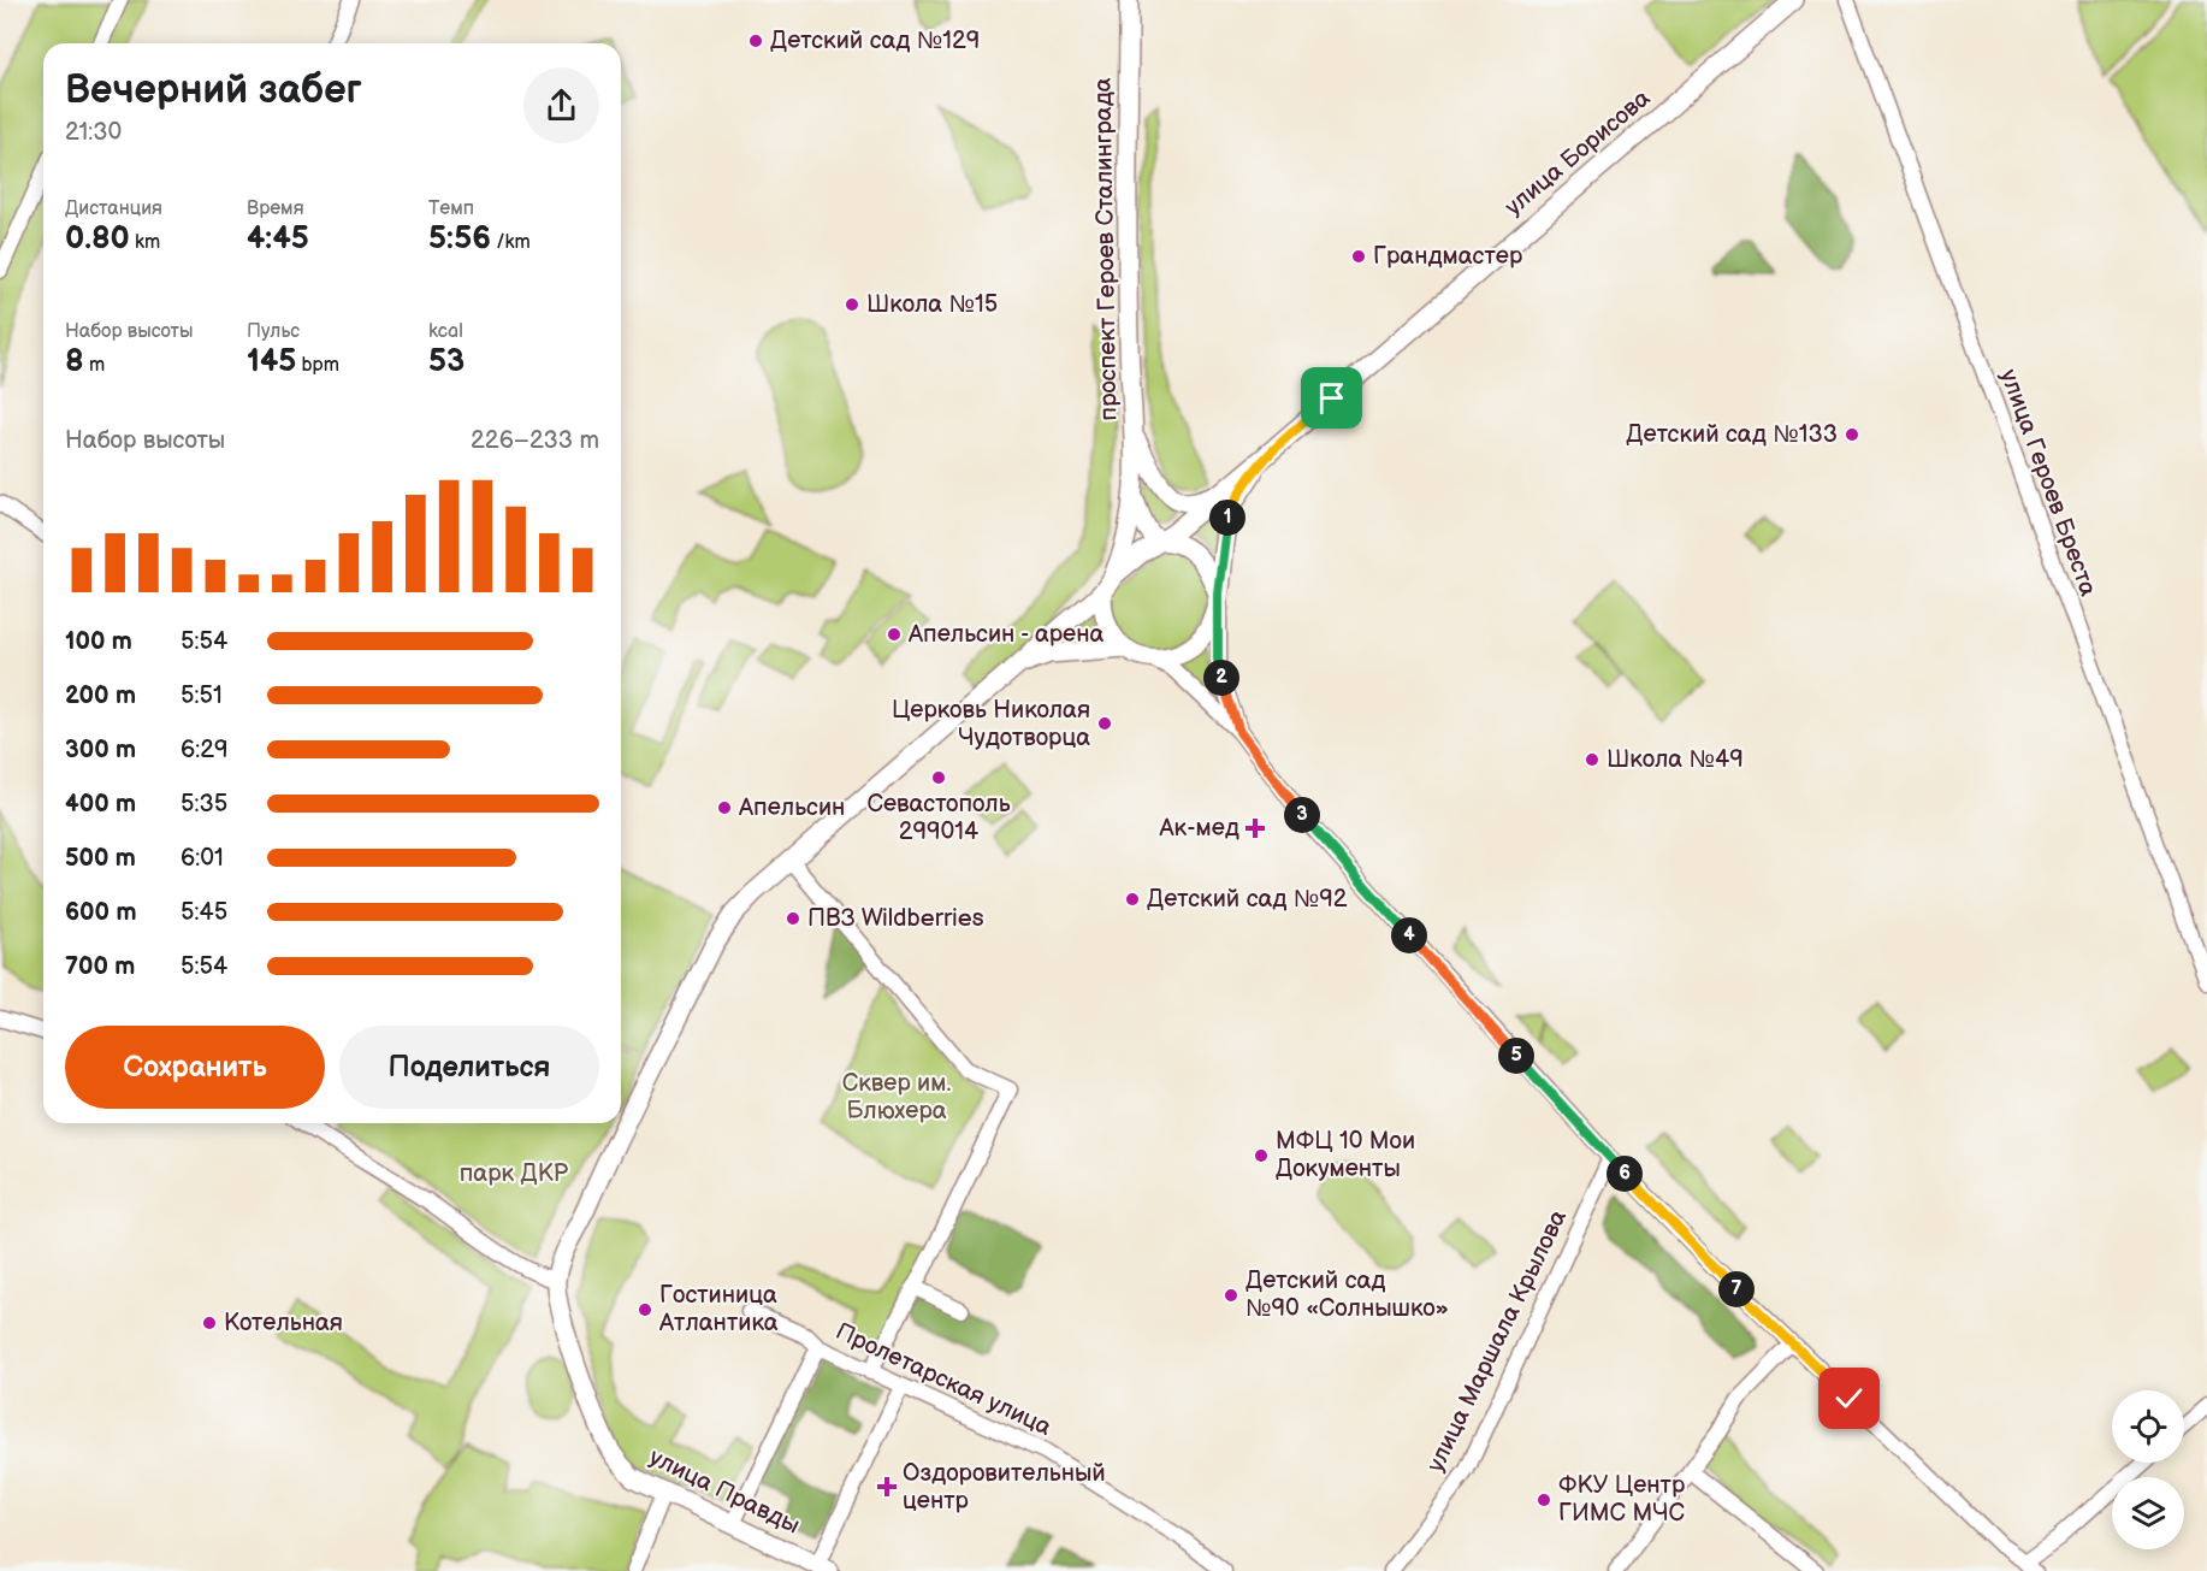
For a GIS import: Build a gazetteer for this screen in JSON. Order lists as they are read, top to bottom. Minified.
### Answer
{"streets":{"main road":["улица Борисова","проспект Героев Сталинграда","улица Правды"],"street":["улица Героев Бреста","улица Маршала Крылова","Пролетарская улица"]},"crossings":[["улица Борисова","проспект Героев Сталинграда"]],"parks":["Сквер им. Блюхера","парк ДКР"],"places":{"other":["Детский сад №129","Грандмастер","Школа №15","Детский сад №133","Апельсин - арена","Церковь Николая Чудотворца","Школа №49","Севастополь 299014","Апельсин","Детский сад №92","ПВЗ Wildberries","МФЦ 10 Мои Документы","Детский сад №90 «Солнышко»","Гостиница Атлантика","Котельная","ФКУ Центр ГИМС МЧС"],"health":["Ак-мед","Оздоровительный центр"]},"page":{"heading":["Вечерний забег","21:30"],"stats":[["Дистанция","0.80 km"],["Время","4:45"],["Темп","5:56 /km"],["Набор высоты","8 m"],["Пульс","145 bpm"],["kcal","53"]],"chart":["Набор высоты","226–233 m"],"pins":["1","2","3","4","5","6","7"],"list":[{"name":"100 m","note":"5:54"},{"name":"200 m","note":"5:51"},{"name":"300 m","note":"6:29"},{"name":"400 m","note":"5:35"},{"name":"500 m","note":"6:01"},{"name":"600 m","note":"5:45"},{"name":"700 m","note":"5:54"}],"buttons":["Сохранить","Поделиться"]}}
